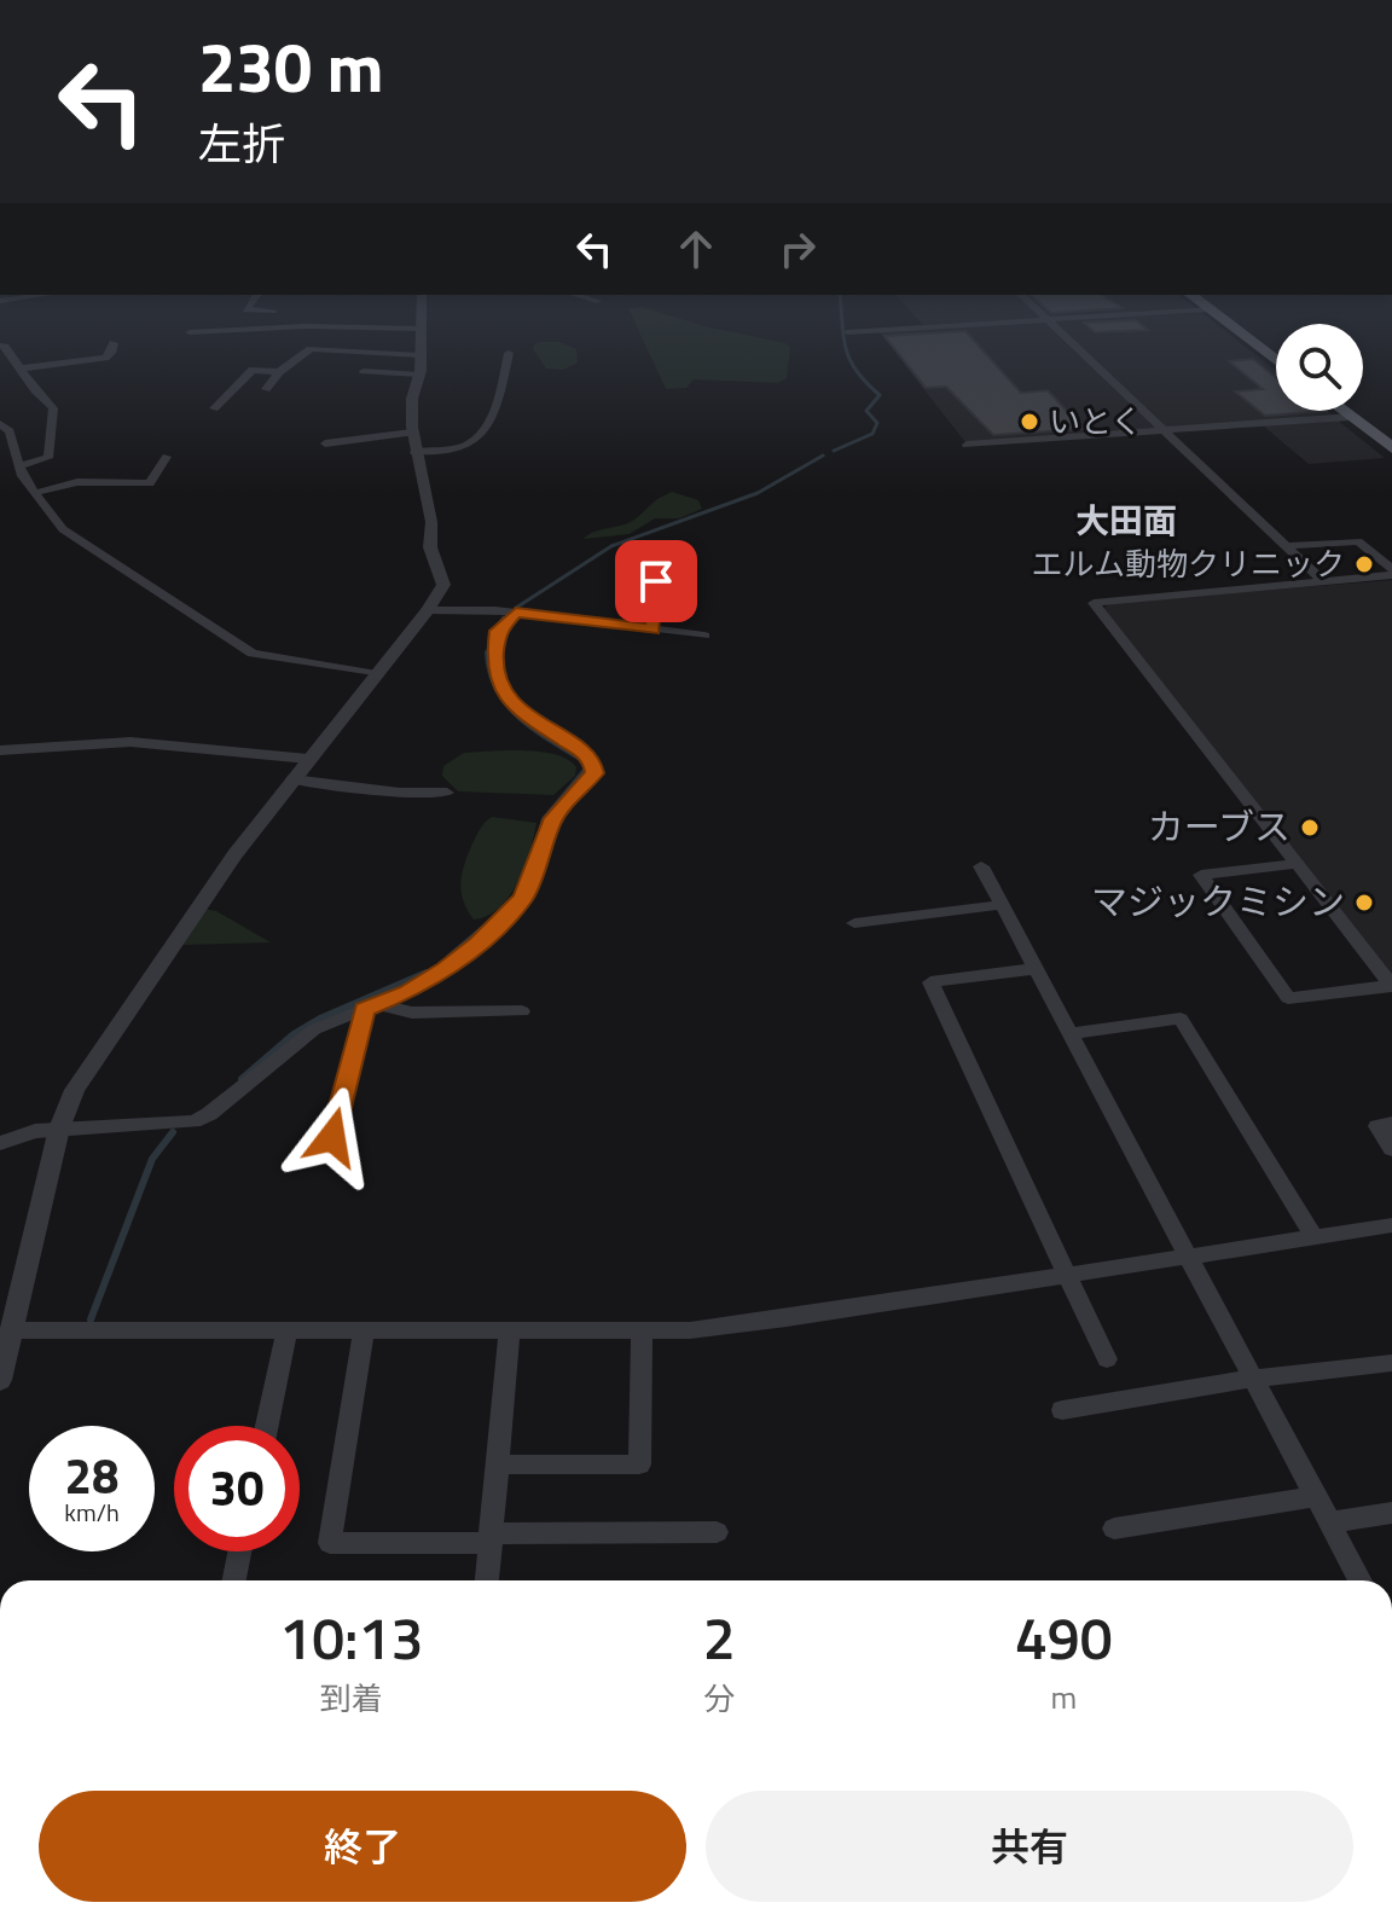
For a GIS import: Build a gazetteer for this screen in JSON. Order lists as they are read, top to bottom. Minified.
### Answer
{"districts":["大田面"],"places":["いとく","エルム動物クリニック","カーブス","マジックミシン"],"page":{"turn":["230 m","左折"],"speed":"28 km/h","limit":"30","eta":["10:13","到着","2","分","490","m"],"buttons":["終了","共有"]}}
